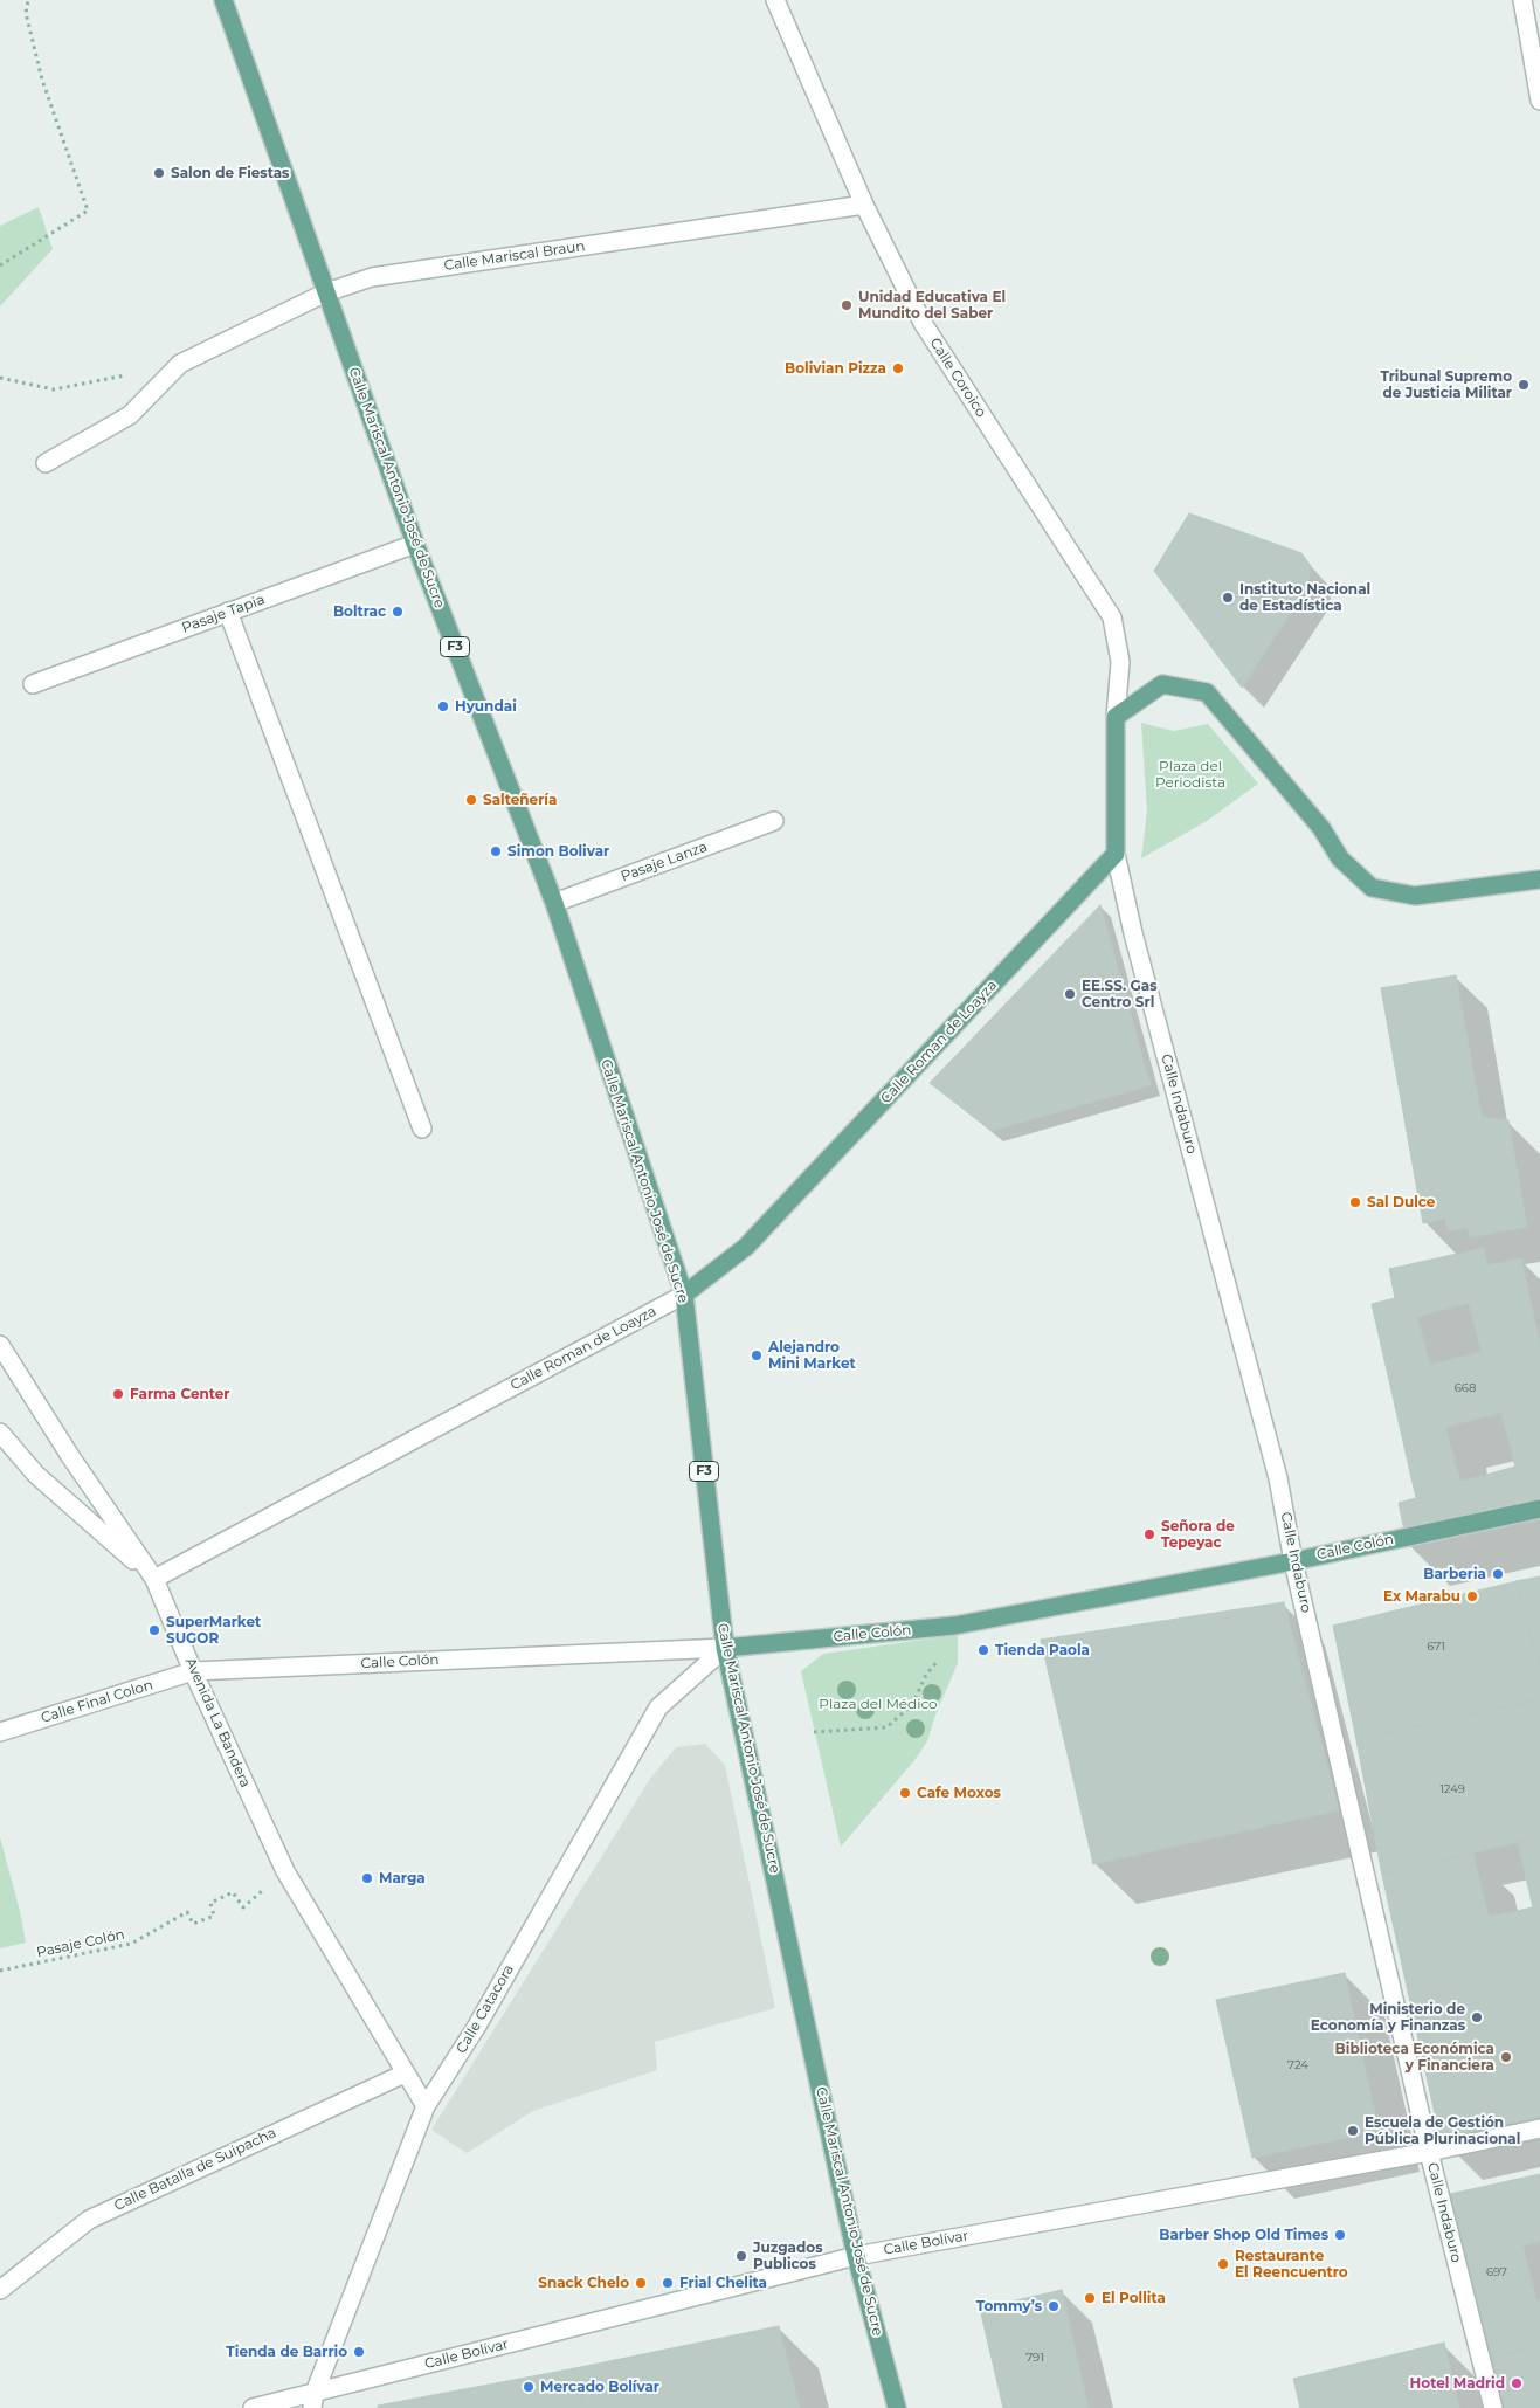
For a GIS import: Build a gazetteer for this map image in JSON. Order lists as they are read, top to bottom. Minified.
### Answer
{"streets":{"main road":["Calle Mariscal Antonio José de Sucre","F3","Calle Roman de Loayza","Calle Indaburo","Calle Colón"],"street":["Calle Mariscal Braun","Calle Coroico","Pasaje Tapia","Pasaje Lanza","Calle Final Colon","Avenida La Bandera","Calle Catacora","Calle Batalla de Suipacha","Calle Bolívar"],"path":["Pasaje Colón"]},"crossings":[["Calle Mariscal Braun","Calle Coroico"],["Calle Mariscal Braun","Calle Mariscal Antonio José de Sucre"],["Calle Coroico","Calle Indaburo"],["Calle Mariscal Antonio José de Sucre","Pasaje Tapia"],["Calle Mariscal Antonio José de Sucre","Pasaje Lanza"],["Calle Mariscal Antonio José de Sucre","Calle Roman de Loayza"],["Calle Mariscal Antonio José de Sucre","Calle Colón"],["Calle Mariscal Antonio José de Sucre","Calle Catacora"],["Calle Mariscal Antonio José de Sucre","Calle Bolívar"],["Calle Roman de Loayza","Calle Indaburo"],["Calle Roman de Loayza","Avenida La Bandera"],["Calle Indaburo","Calle Colón"],["Calle Indaburo","Calle Bolívar"],["Calle Colón","Calle Final Colon"],["Calle Colón","Avenida La Bandera"],["Calle Colón","Calle Catacora"],["Calle Final Colon","Avenida La Bandera"],["Avenida La Bandera","Pasaje Colón"],["Avenida La Bandera","Calle Catacora"],["Avenida La Bandera","Calle Batalla de Suipacha"],["Calle Catacora","Calle Bolívar"]],"parks":["Plaza del Periodista","Plaza del Médico"],"places":["Salon de Fiestas","Unidad Educativa El Mundito del Saber","Bolivian Pizza","Tribunal Supremo de Justicia Militar","Instituto Nacional de Estadística","Boltrac","Hyundai","Salteñería","Simon Bolivar","EE.SS. Gas Centro Srl","Sal Dulce","Alejandro Mini Market","Farma Center","Señora de Tepeyac","Barberia","Ex Marabu","SuperMarket SUGOR","Tienda Paola","Cafe Moxos","Marga","Ministerio de Economía y Finanzas","Biblioteca Económica y Financiera","Escuela de Gestión Pública Plurinacional","Barber Shop Old Times","Juzgados Publicos","Restaurante El Reencuentro","Snack Chelo","Frial Chelita","El Pollita","Tommy’s","Tienda de Barrio","Hotel Madrid","Mercado Bolívar"],"house_numbers":["668","671","1249","724","697","791"]}
